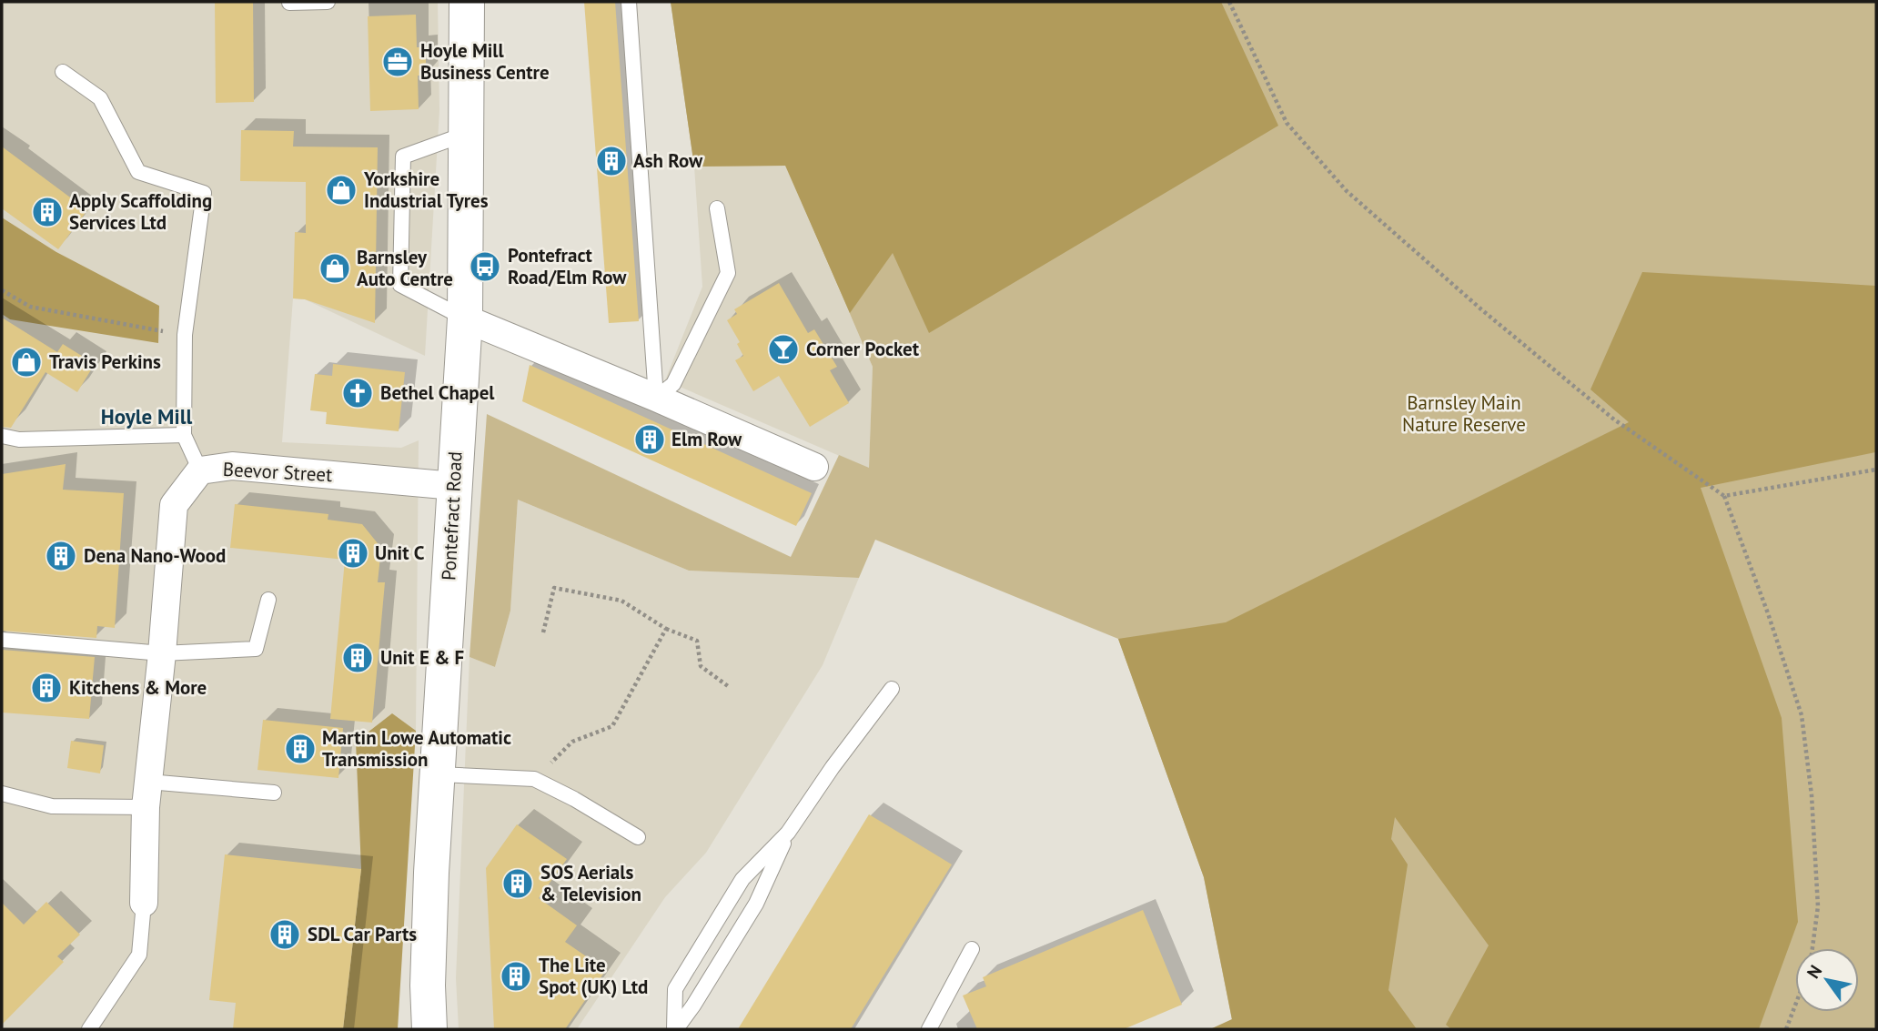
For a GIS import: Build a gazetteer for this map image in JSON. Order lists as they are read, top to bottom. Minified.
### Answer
{"streets":{"highway":["Pontefract Road"],"street":["Beevor Street"]},"crossings":[["Beevor Street","Pontefract Road"]],"districts":["Hoyle Mill"],"parks":["Barnsley Main Nature Reserve"],"places":{"office":["Hoyle Mill Business Centre"],"building":["Ash Row","Apply Scaffolding Services Ltd","Elm Row","Unit C","Dena Nano-Wood","Unit E & F","Kitchens & More","Martin Lowe Automatic Transmission","SOS Aerials & Television","SDL Car Parts","The Lite Spot (UK) Ltd"],"shop":["Yorkshire Industrial Tyres","Barnsley Auto Centre","Travis Perkins"],"bus stop":["Pontefract Road/Elm Row"],"bar":["Corner Pocket"],"church":["Bethel Chapel"]},"north":"top left"}
